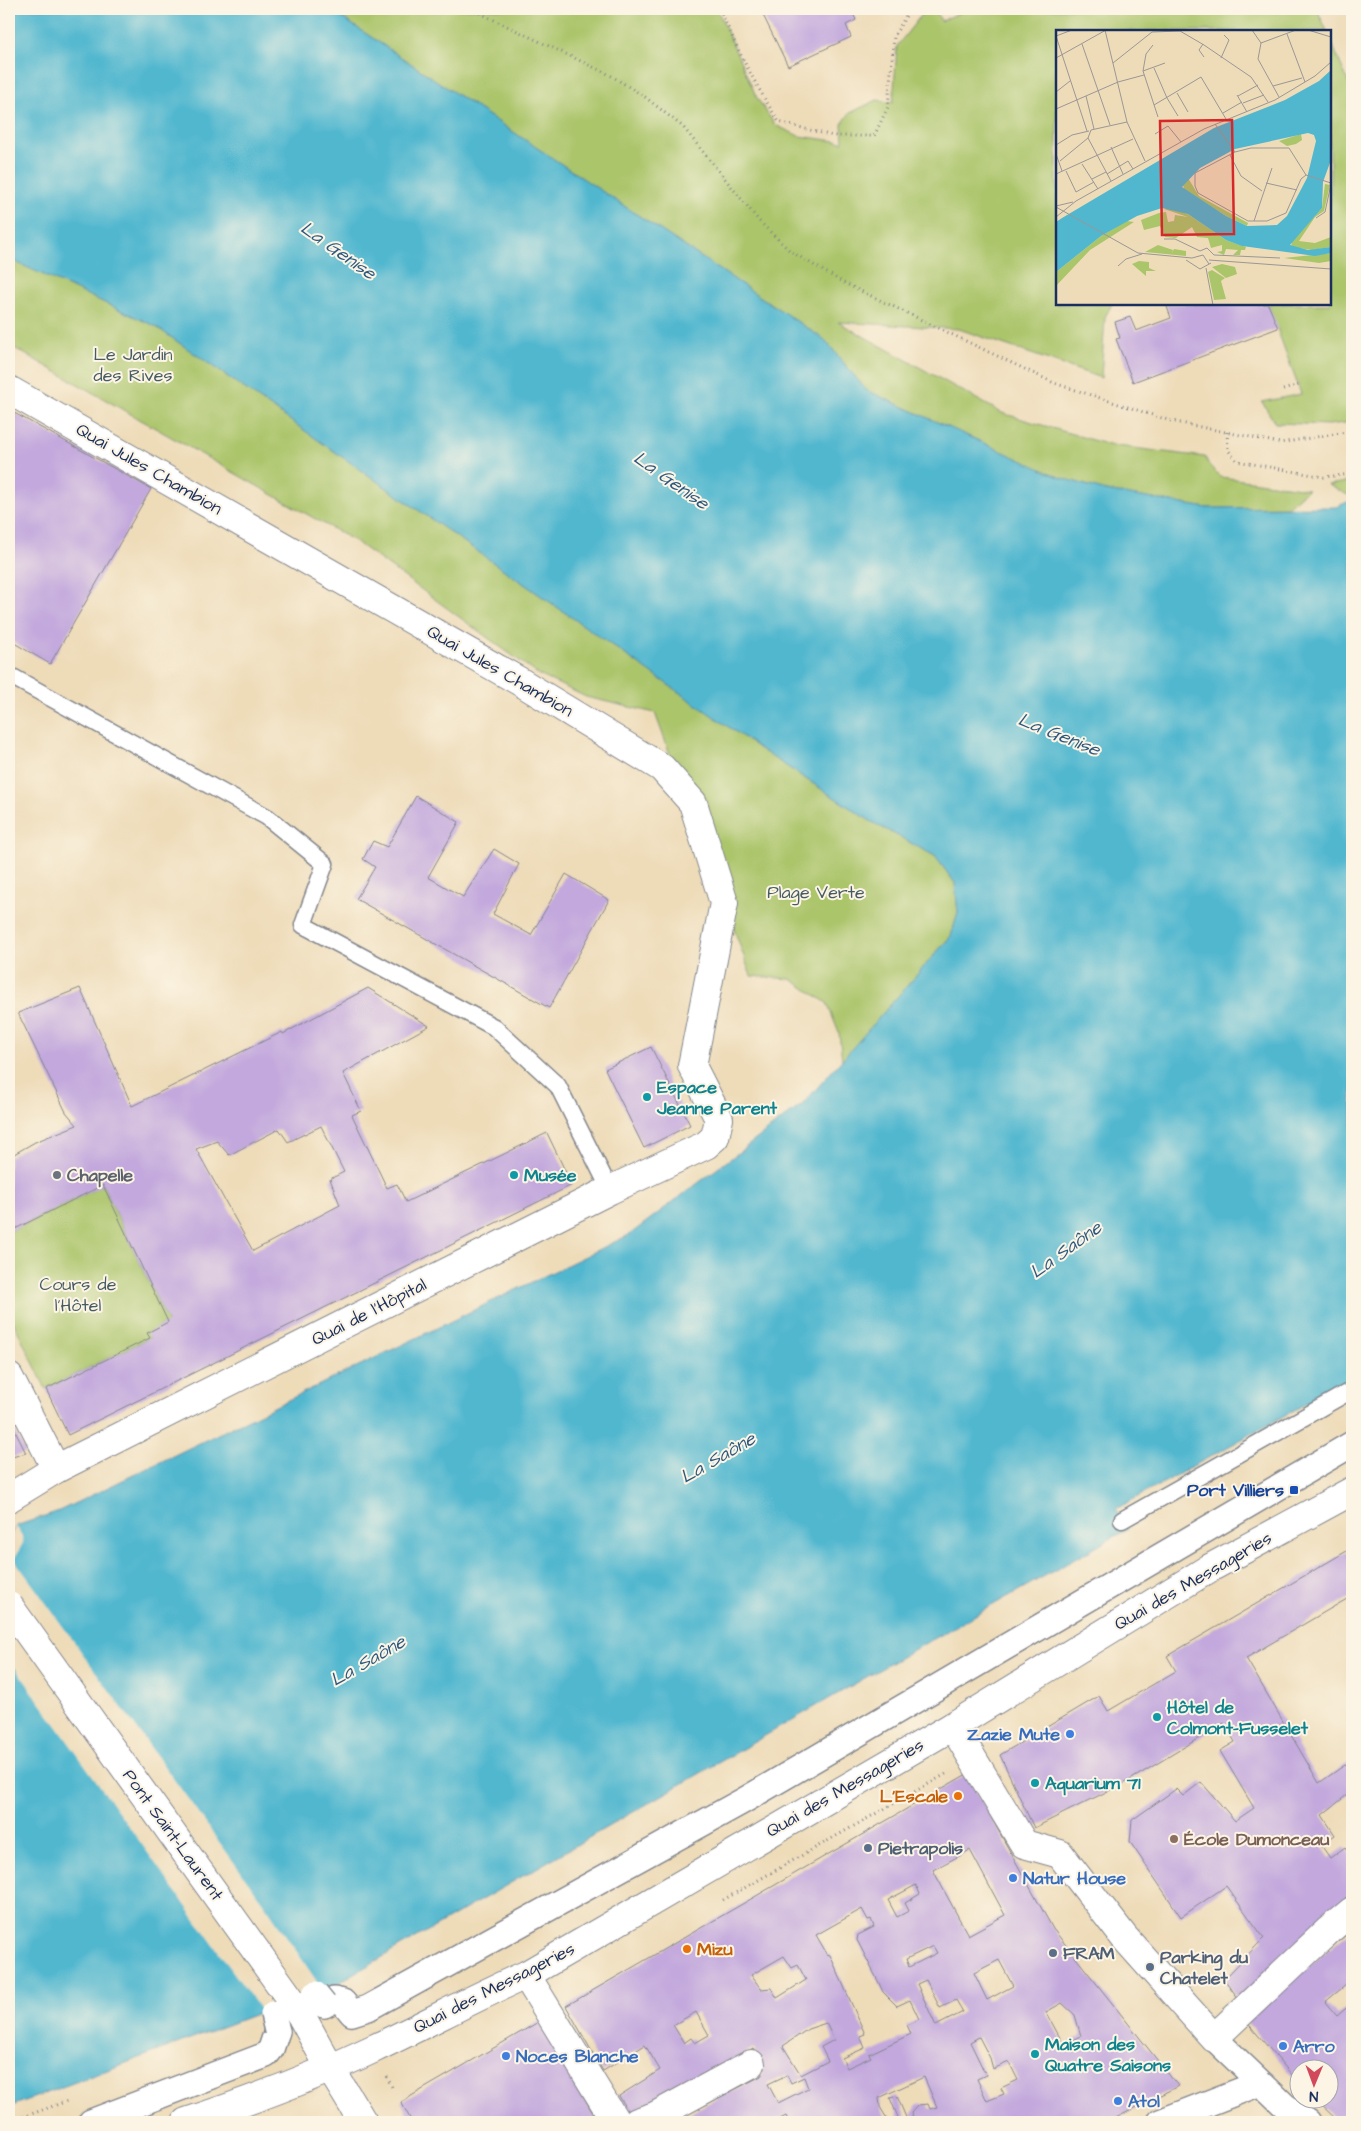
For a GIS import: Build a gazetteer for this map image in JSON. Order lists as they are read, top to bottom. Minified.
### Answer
{"streets":{"street":["Quai Jules Chambion","Quai de l'Hôpital","Quai des Messageries","Pont Saint-Laurent"]},"crossings":[["Quai Jules Chambion","Quai de l'Hôpital"],["Quai des Messageries","Pont Saint-Laurent"]],"water":["La Genise","La Saône"],"parks":["Le Jardin des Rives","Plage Verte","Cours de l'Hôtel"],"places":{"other":["Espace Jeanne Parent","Chapelle","Musée","Hôtel de Colmont-Fusselet","Zazie Mute","Aquarium 71","L'Escale","École Dumonceau","Pietrapolis","Natur House","Mizu","FRAM","Parking du Chatelet","Arro","Maison des Quatre Saisons","Noces Blanche","Atol"],"transit":["Port Villiers"]},"north":"bottom"}
